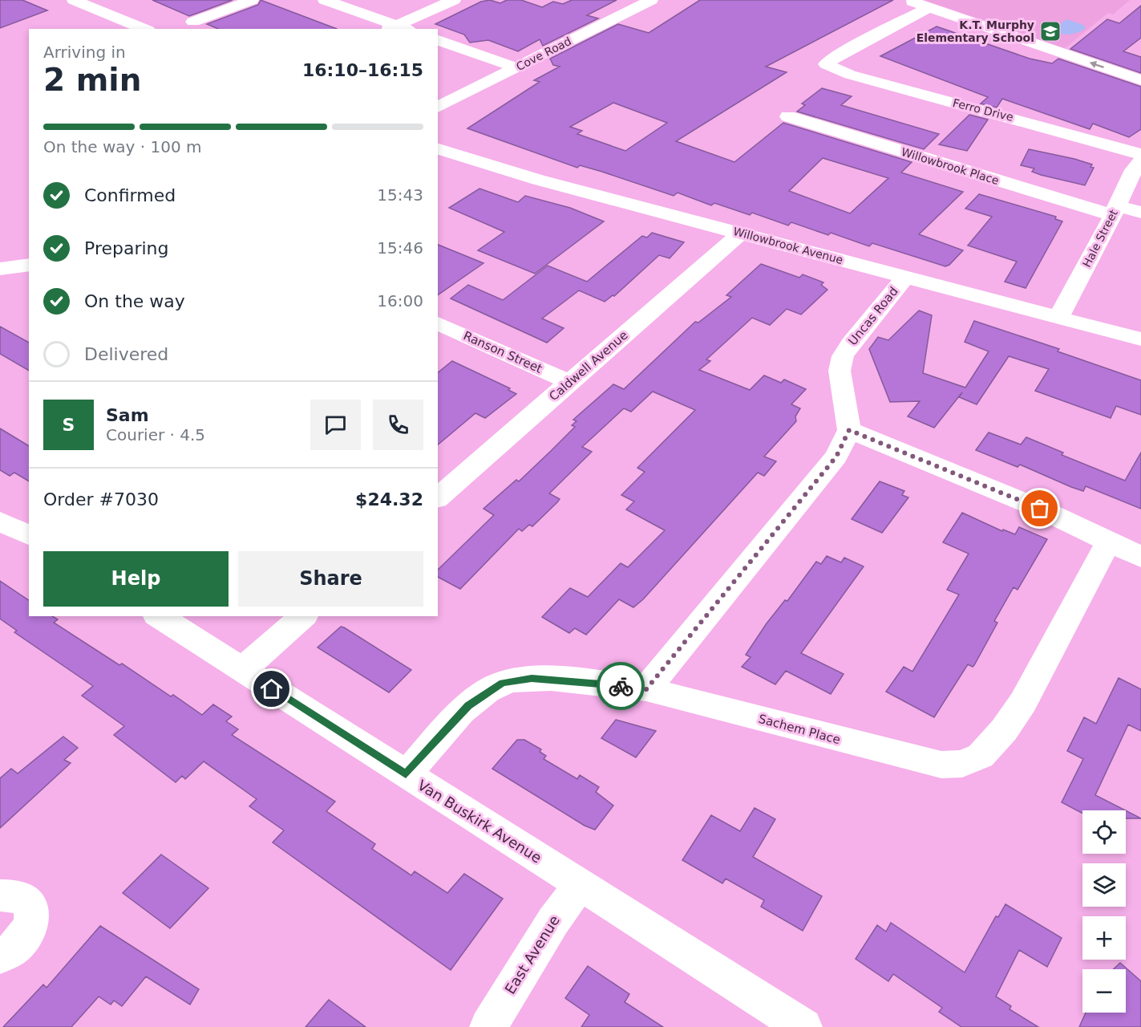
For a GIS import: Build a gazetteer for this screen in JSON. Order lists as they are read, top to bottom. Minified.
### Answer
{"streets":{"street":["Cove Road","Ferro Drive","Willowbrook Place","Hale Street","Willowbrook Avenue","Uncas Road","Ranson Street","Caldwell Avenue","Sachem Place","Van Buskirk Avenue","East Avenue"]},"crossings":[["Willowbrook Place","Hale Street"],["Hale Street","Willowbrook Avenue"],["Willowbrook Avenue","Uncas Road"],["Willowbrook Avenue","Caldwell Avenue"],["Ranson Street","Caldwell Avenue"],["Sachem Place","Van Buskirk Avenue"],["Van Buskirk Avenue","East Avenue"]],"places":{"school or university":["K.T. Murphy Elementary School"]},"page":{"heading":["2 min","Arriving in","16:10–16:15"],"panel":["Sam","Courier · 4.5","Order #7030","$24.32"],"bar":"On the way · 100 m","list":[["Confirmed","15:43"],["Preparing","15:46"],["On the way","16:00"],"Delivered"],"round":"S","buttons":["Help","Share"],"map_buttons":["+","−"]}}
